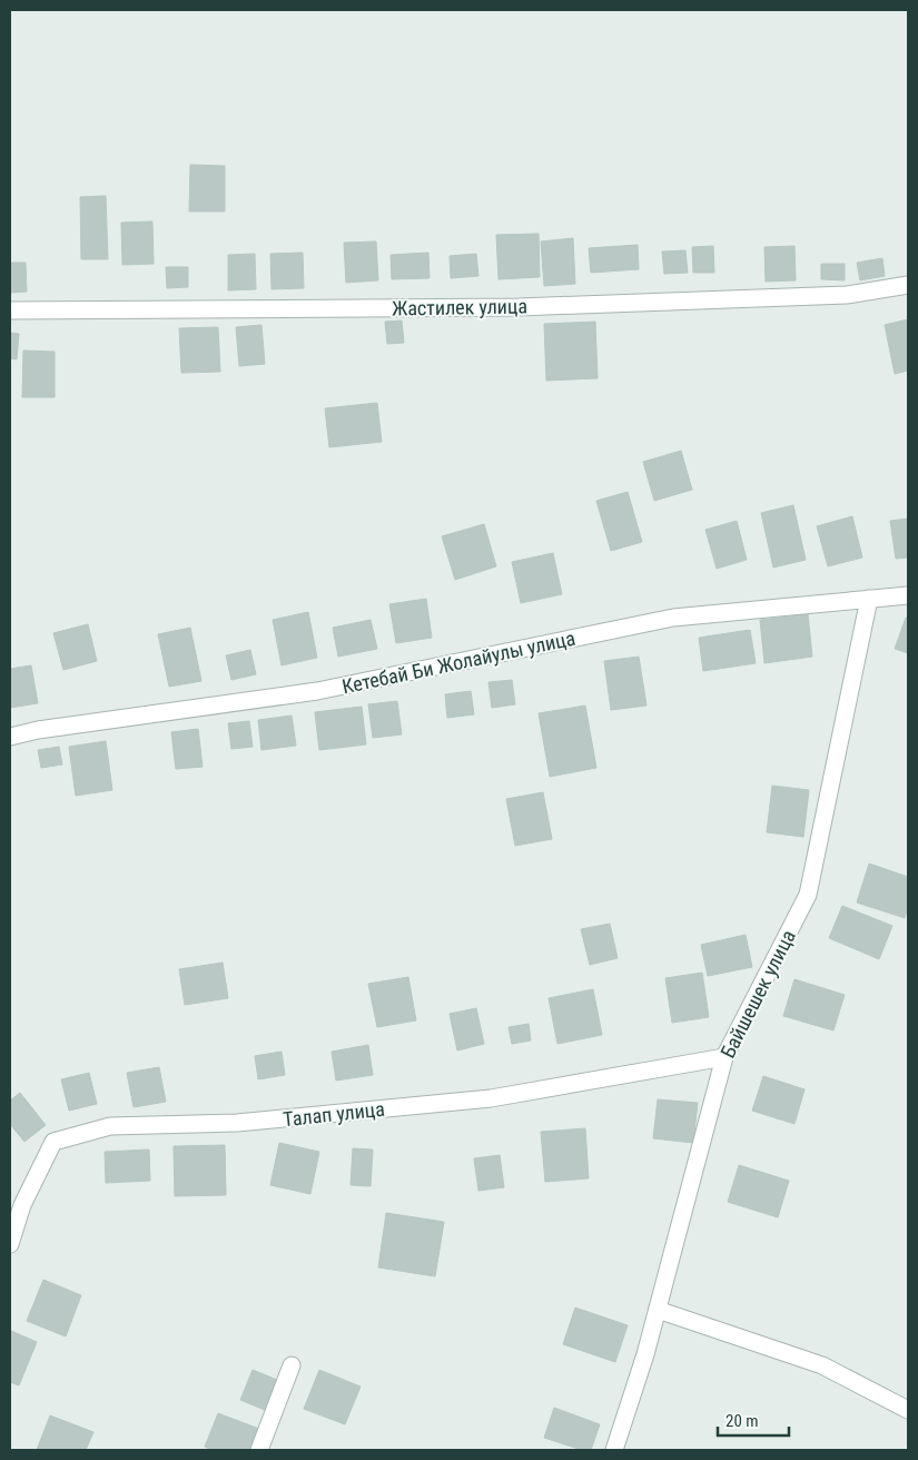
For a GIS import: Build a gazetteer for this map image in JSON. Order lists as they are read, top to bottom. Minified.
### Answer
{"streets":{"street":["Жастилек улица","Кетебай Би Жолайулы улица","Байшешек улица","Талап улица"]},"crossings":[["Кетебай Би Жолайулы улица","Байшешек улица"],["Байшешек улица","Талап улица"]],"scale_bar":"20 m"}
